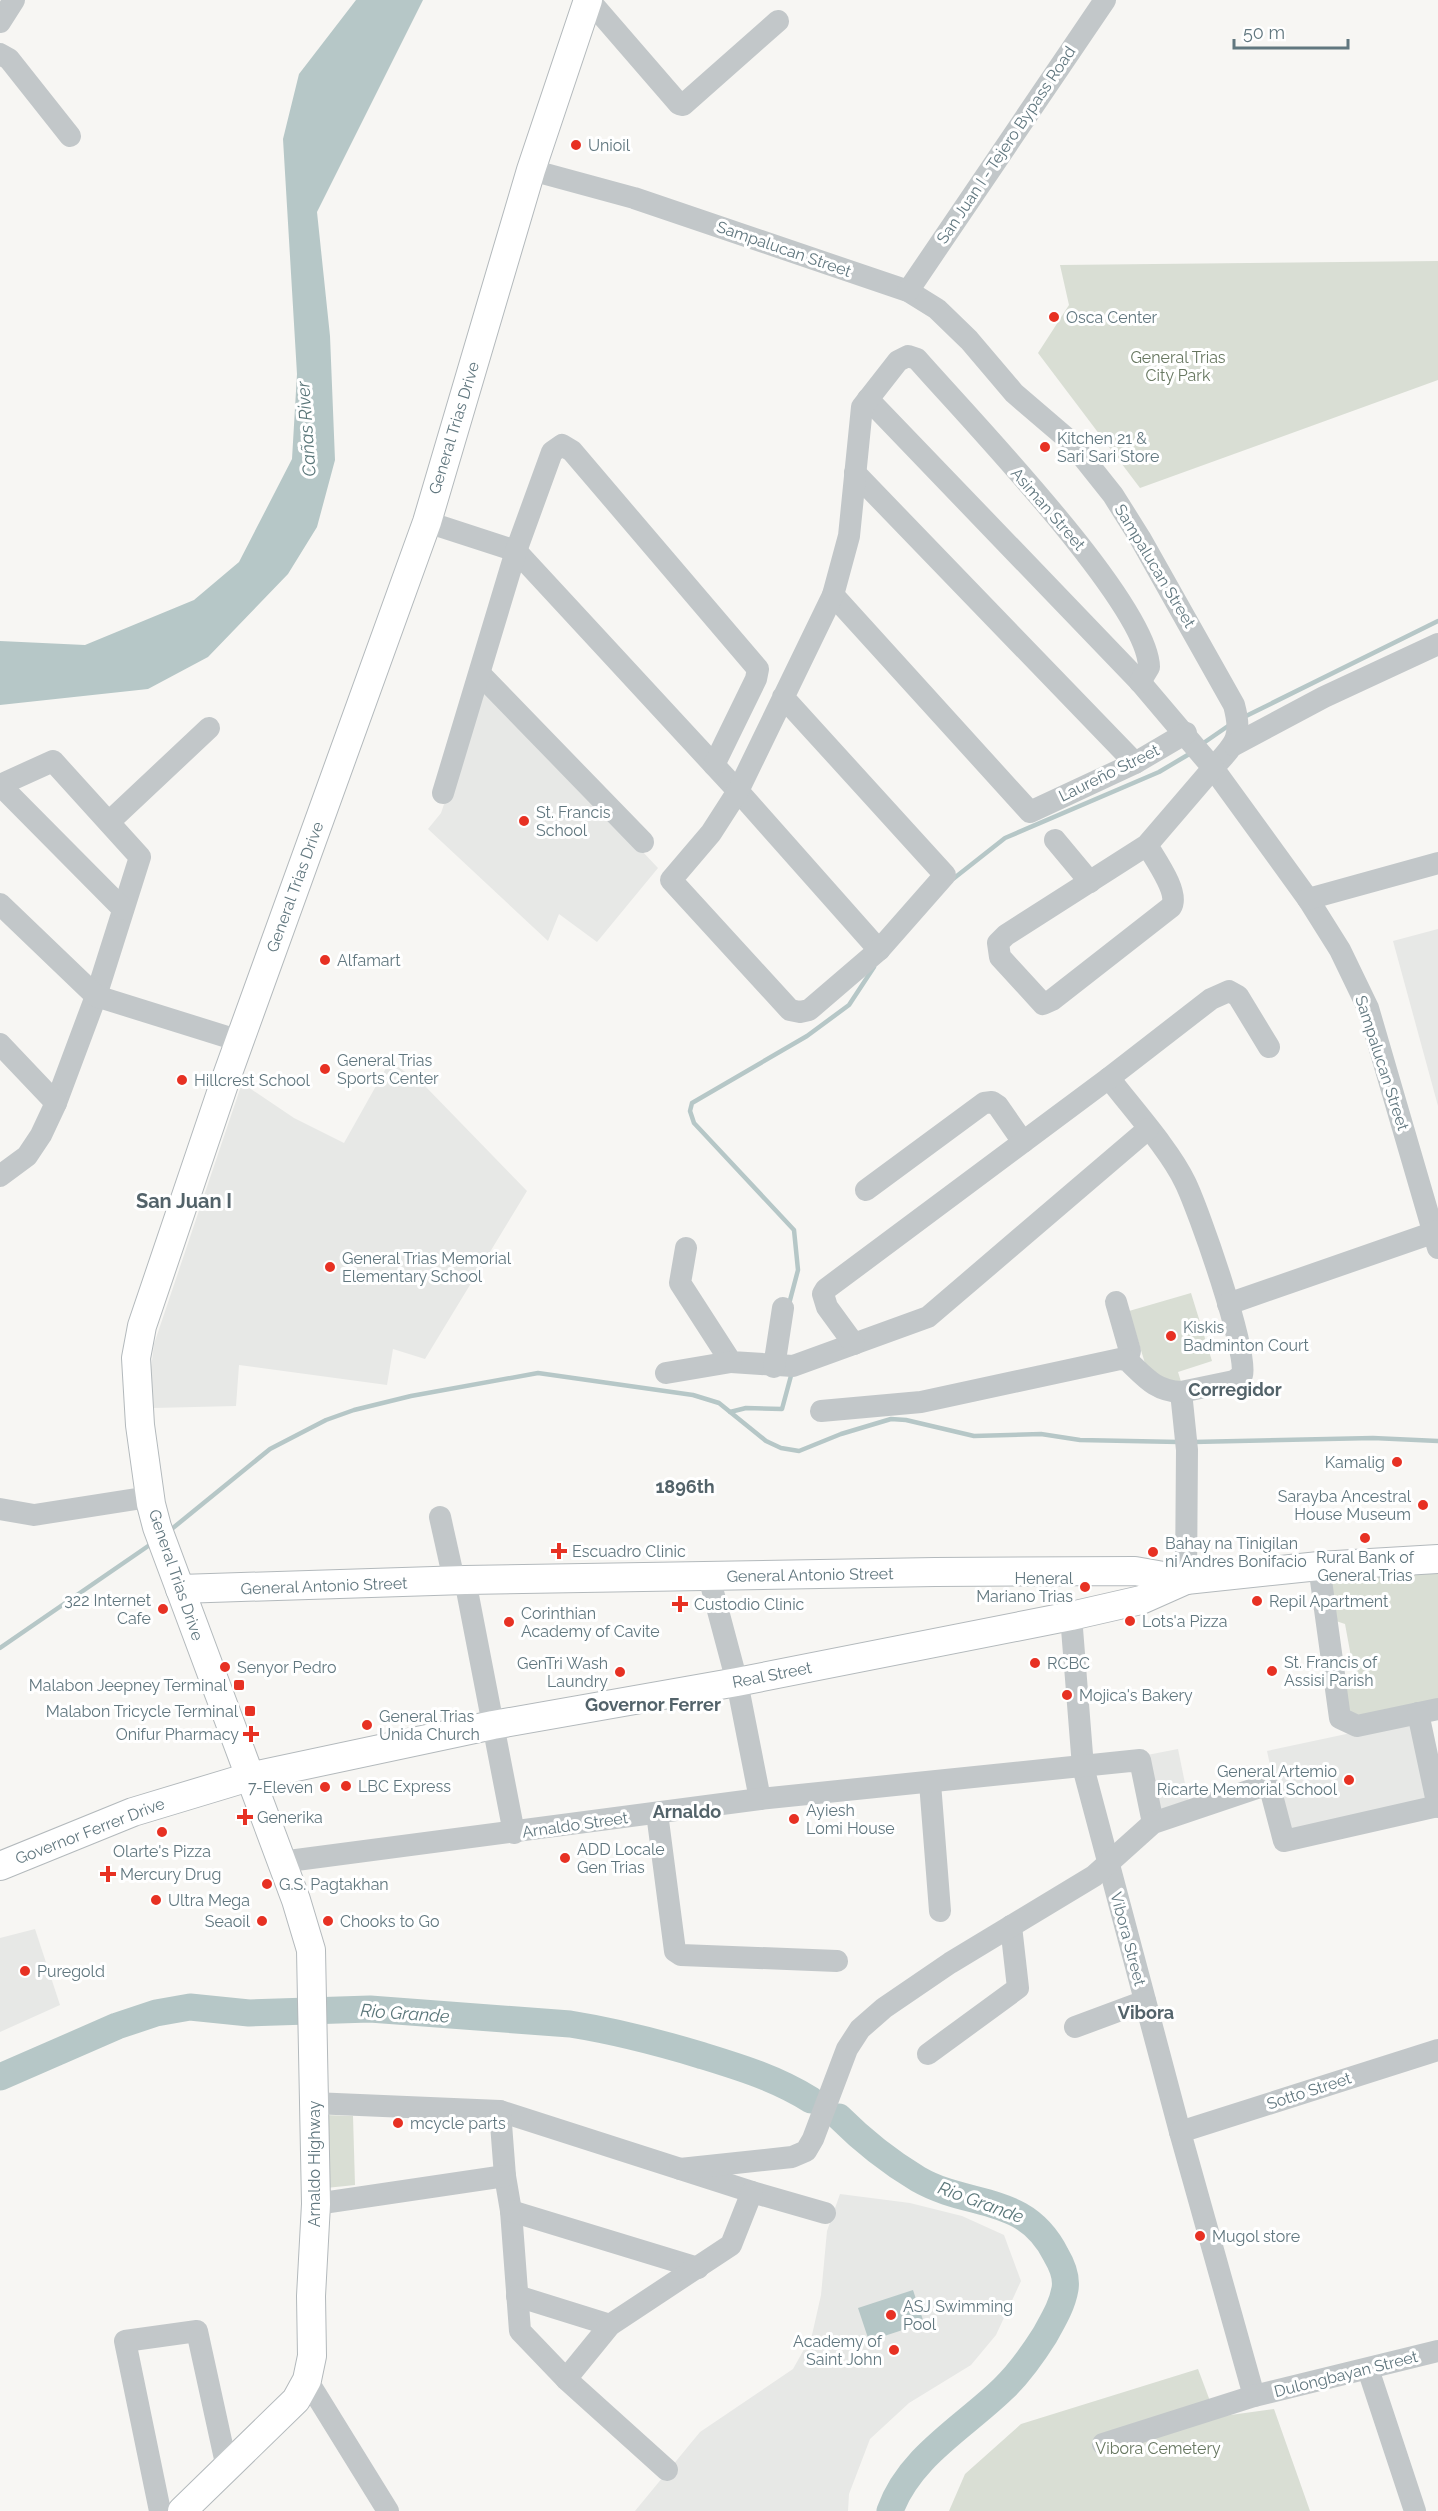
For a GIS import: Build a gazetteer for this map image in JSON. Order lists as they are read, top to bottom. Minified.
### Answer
{"streets":{"main road":["General Trias Drive","General Antonio Street","Real Street","Governor Ferrer Drive","Arnaldo Highway"],"street":["San Juan I - Tejero Bypass Road","Sampalucan Street","Asiman Street","Laureño Street","Arnaldo Street","Vibora Street","Sotto Street","Dulongbayan Street"]},"crossings":[["San Juan I - Tejero Bypass Road","Sampalucan Street"],["Sampalucan Street","General Trias Drive"],["Sampalucan Street","Asiman Street"],["Sampalucan Street","Laureño Street"],["General Trias Drive","General Antonio Street"],["General Trias Drive","Real Street"],["General Trias Drive","Governor Ferrer Drive"],["General Trias Drive","Arnaldo Highway"],["General Antonio Street","Real Street"],["Real Street","Governor Ferrer Drive"],["Real Street","Vibora Street"],["Real Street","Arnaldo Highway"],["Arnaldo Street","Vibora Street"],["Arnaldo Street","Arnaldo Highway"],["Governor Ferrer Drive","Arnaldo Highway"],["Vibora Street","Sotto Street"],["Vibora Street","Dulongbayan Street"]],"districts":["San Juan I","Corregidor","1896th","Governor Ferrer","Arnaldo","Vibora"],"water":["Cañas River","Rio Grande"],"parks":["General Trias City Park","Vibora Cemetery"],"places":{"other":["Unioil","Osca Center","Kitchen 21 & Sari Sari Store","St. Francis School","Alfamart","General Trias Sports Center","Hillcrest School","General Trias Memorial Elementary School","Kiskis Badminton Court","Kamalig","Sarayba Ancestral House Museum","Rural Bank of General Trias","Bahay na Tinigilan ni Andres Bonifacio","Heneral Mariano Trias","Repil Apartment","322 Internet Cafe","Lots'a Pizza","Corinthian Academy of Cavite","RCBC","Senyor Pedro","St. Francis of Assisi Parish","GenTri Wash Laundry","Mojica's Bakery","General Trias Unida Church","General Artemio Ricarte Memorial School","LBC Express","7-Eleven","Ayiesh Lomi House","Olarte's Pizza","ADD Locale Gen Trias","G.S. Pagtakhan","Ultra Mega","Seaoil","Chooks to Go","Puregold","mcycle parts","Mugol store","ASJ Swimming Pool","Academy of Saint John"],"health":["Escuadro Clinic","Custodio Clinic","Onifur Pharmacy","Generika","Mercury Drug"],"transit":["Malabon Jeepney Terminal","Malabon Tricycle Terminal"]},"scale_bar":"50 m"}
